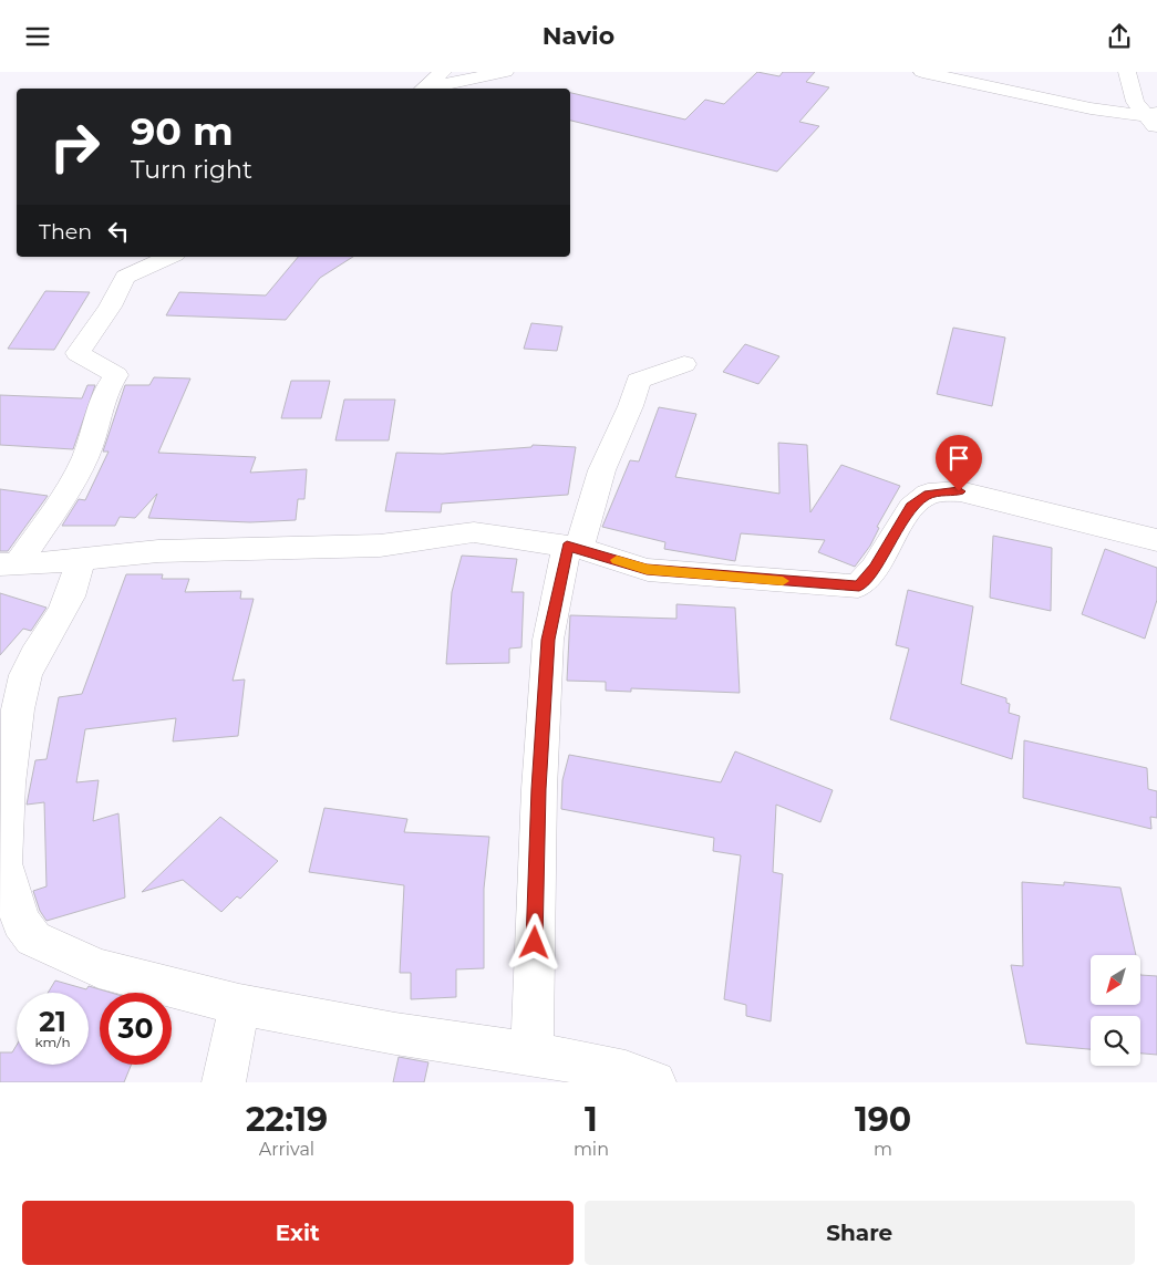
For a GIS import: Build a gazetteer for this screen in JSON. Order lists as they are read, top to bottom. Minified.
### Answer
{"north":"bottom left","page":{"header":"Navio","turn":["90 m","Turn right"],"then":"Then","speed":"21 km/h","limit":"30","eta":["22:19","Arrival","1","min","190","m"],"buttons":["Exit","Share"]}}
